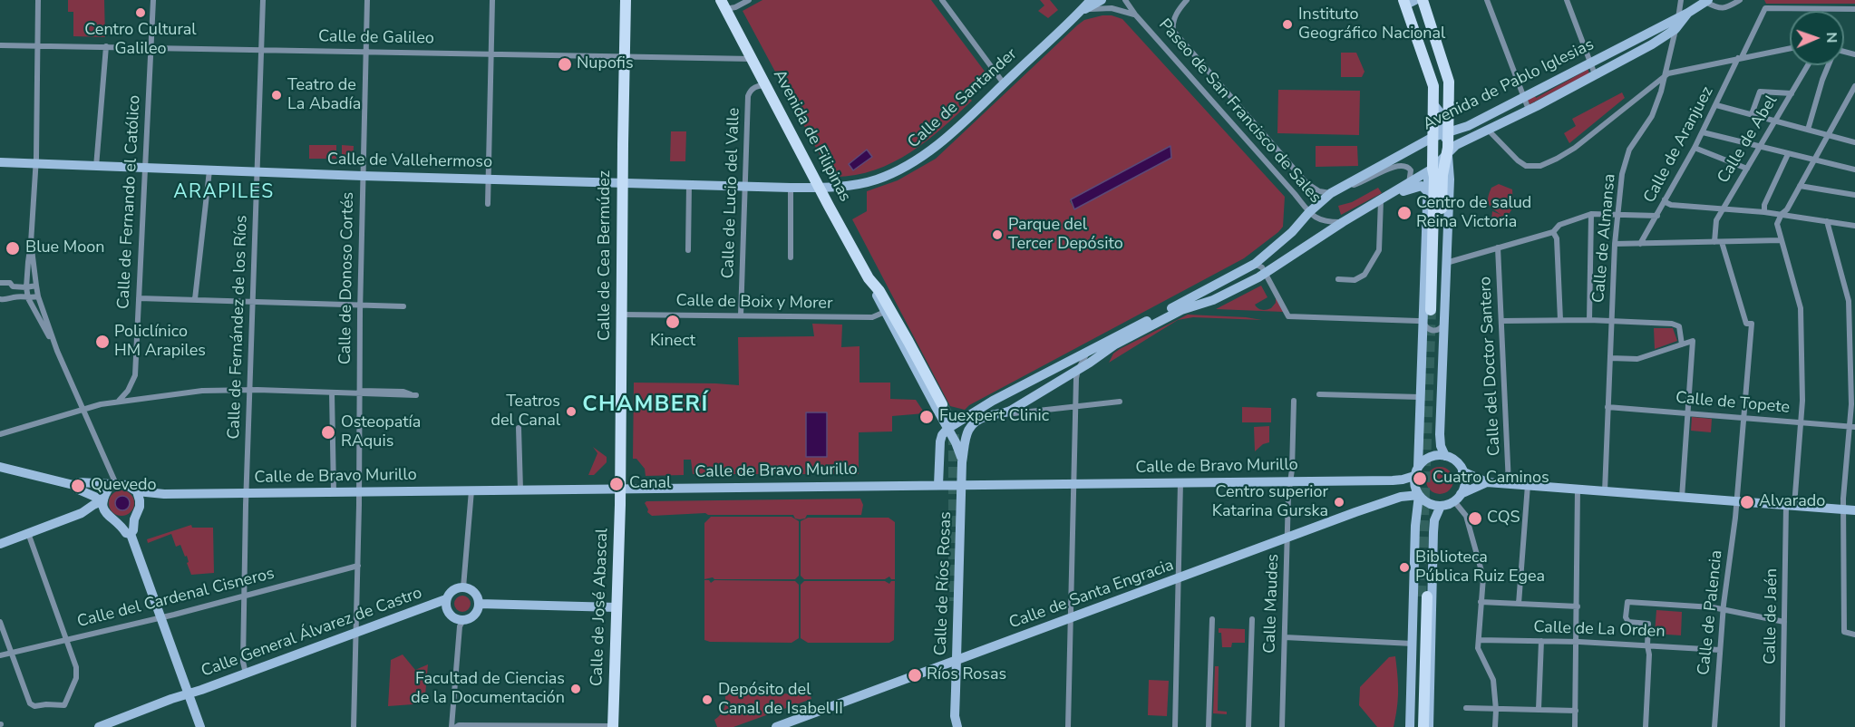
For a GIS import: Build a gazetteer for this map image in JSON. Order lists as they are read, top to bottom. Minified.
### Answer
{"streets":{"main road":["Avenida de Filipinas","Calle de Cea Bermúdez","Calle de José Abascal"],"street":["Calle de Galileo","Avenida de Pablo Iglesias","Calle de Santander","Paseo de San Francisco de Sales","Calle de Abel","Calle de Aranjuez","Calle de Vallehermoso","Calle de Lucio del Valle","Calle de Fernando el Católico","Calle de Almansa","Calle de Donoso Cortés","Calle de Boix y Morer","Calle de Fernández de los Ríos","Calle del Doctor Santero","Calle de Topete","Calle de Bravo Murillo","Calle de Ríos Rosas","Calle de Santa Engracia","Calle del Cardenal Cisneros","Calle Maudes","Calle de Palencia","Calle de Jaén","Calle de La Orden","Calle General Álvarez de Castro"]},"crossings":[["Calle de Galileo","Avenida de Filipinas"],["Calle de Galileo","Calle de Fernando el Católico"],["Calle de Galileo","Calle de Cea Bermúdez"],["Calle de Galileo","Calle de Donoso Cortés"],["Calle de Galileo","Calle de Fernández de los Ríos"],["Avenida de Pablo Iglesias","Paseo de San Francisco de Sales"],["Avenida de Pablo Iglesias","Avenida de Filipinas"],["Avenida de Pablo Iglesias","Calle de Almansa"],["Avenida de Pablo Iglesias","Calle de Ríos Rosas"],["Calle de Santander","Avenida de Filipinas"],["Calle de Santander","Calle de Vallehermoso"],["Avenida de Filipinas","Calle de Vallehermoso"],["Avenida de Filipinas","Calle de Lucio del Valle"],["Avenida de Filipinas","Calle de Boix y Morer"],["Avenida de Filipinas","Calle de Ríos Rosas"],["Calle de Vallehermoso","Calle de Lucio del Valle"],["Calle de Vallehermoso","Calle de Fernando el Católico"],["Calle de Vallehermoso","Calle de Cea Bermúdez"],["Calle de Vallehermoso","Calle de Donoso Cortés"],["Calle de Vallehermoso","Calle de Fernández de los Ríos"],["Calle de Lucio del Valle","Calle de Boix y Morer"],["Calle de Almansa","Calle de Topete"],["Calle de Cea Bermúdez","Calle de Boix y Morer"],["Calle de Cea Bermúdez","Calle de Bravo Murillo"],["Calle de Cea Bermúdez","Calle de José Abascal"],["Calle de Donoso Cortés","Calle de Bravo Murillo"],["Calle de Donoso Cortés","Calle del Cardenal Cisneros"],["Calle de Donoso Cortés","Calle General Álvarez de Castro"],["Calle de Fernández de los Ríos","Calle de Bravo Murillo"],["Calle de Fernández de los Ríos","Calle del Cardenal Cisneros"],["Calle de Fernández de los Ríos","Calle General Álvarez de Castro"],["Calle de Topete","Calle de Palencia"],["Calle de Topete","Calle de Jaén"],["Calle de Bravo Murillo","Calle de Ríos Rosas"],["Calle de Bravo Murillo","Calle de Santa Engracia"],["Calle de Bravo Murillo","Calle Maudes"],["Calle de Bravo Murillo","Calle de José Abascal"],["Calle de Ríos Rosas","Calle de Santa Engracia"],["Calle de Santa Engracia","Calle Maudes"],["Calle de Palencia","Calle de La Orden"]],"districts":["ARAPILES","CHAMBERÍ"],"places":["Centro Cultural Galileo","Instituto Geográfico Nacional","Nupofis","Teatro de La Abadía","Centro de salud Reina Victoria","Parque del Tercer Depósito","Blue Moon","Kinect","Policlínico HM Arapiles","Teatros del Canal","Fuexpert Clinic","Osteopatía RAquis","Cuatro Caminos","Canal","Quevedo","Centro superior Katarina Gurska","Alvarado","CQS","Biblioteca Pública Ruiz Egea","Ríos Rosas","Facultad de Ciencias de la Documentación","Depósito del Canal de Isabel II"],"north":"right"}
